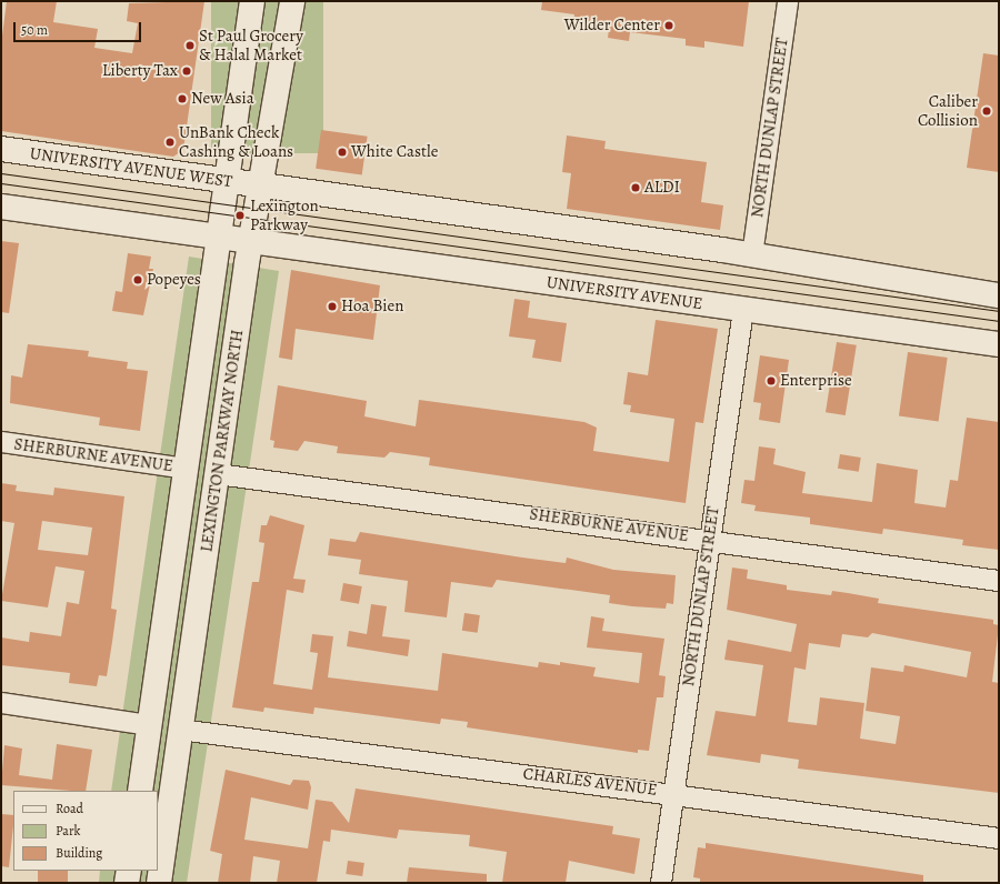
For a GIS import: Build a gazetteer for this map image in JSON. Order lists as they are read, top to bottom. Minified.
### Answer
{"streets":{"main road":["UNIVERSITY AVENUE WEST","UNIVERSITY AVENUE","LEXINGTON PARKWAY NORTH"],"street":["NORTH DUNLAP STREET","SHERBURNE AVENUE","CHARLES AVENUE"]},"crossings":[["NORTH DUNLAP STREET","UNIVERSITY AVENUE"],["NORTH DUNLAP STREET","SHERBURNE AVENUE"],["NORTH DUNLAP STREET","CHARLES AVENUE"],["UNIVERSITY AVENUE WEST","LEXINGTON PARKWAY NORTH"],["UNIVERSITY AVENUE","LEXINGTON PARKWAY NORTH"],["LEXINGTON PARKWAY NORTH","SHERBURNE AVENUE"],["LEXINGTON PARKWAY NORTH","CHARLES AVENUE"]],"places":["Wilder Center","St Paul Grocery & Halal Market","Liberty Tax","New Asia","Caliber Collision","UnBank Check Cashing & Loans","White Castle","ALDI","Lexington Parkway","Popeyes","Hoa Bien","Enterprise"],"legend":["Road","Park","Building"],"scale_bar":"50 m"}
